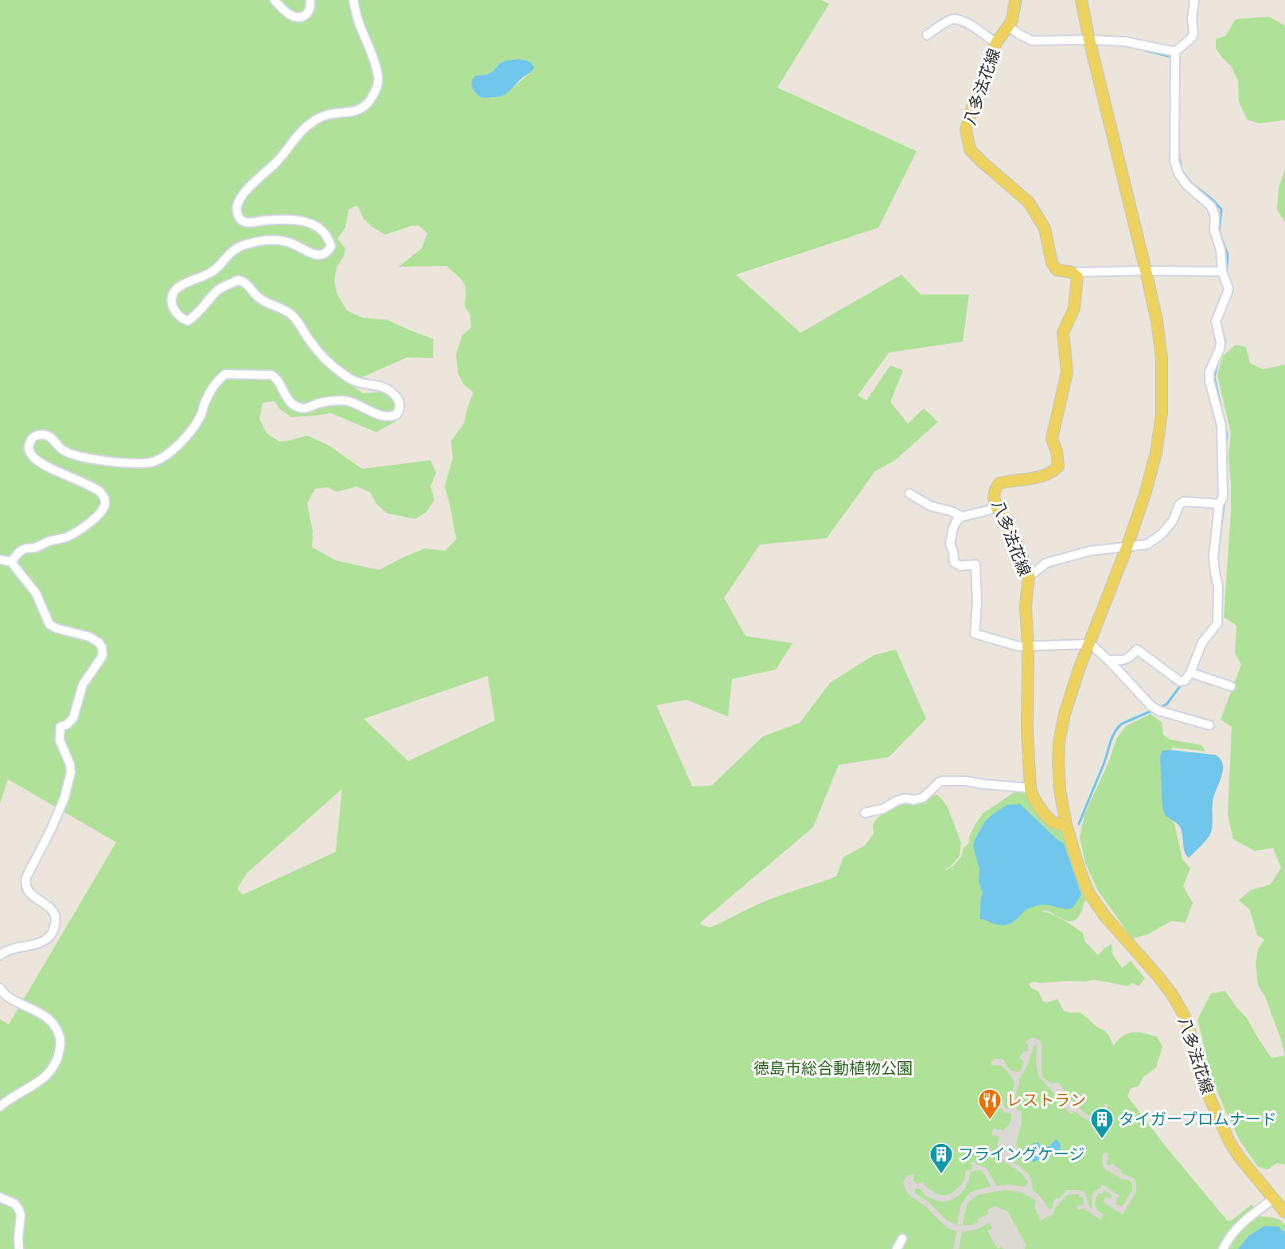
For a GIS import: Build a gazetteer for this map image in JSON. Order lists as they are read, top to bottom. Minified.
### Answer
{"streets":{"main road":["八多法花線"]},"parks":["徳島市総合動植物公園"],"places":{"restaurant":["レストラン"],"building":["タイガープロムナード","フライングケージ"]}}
